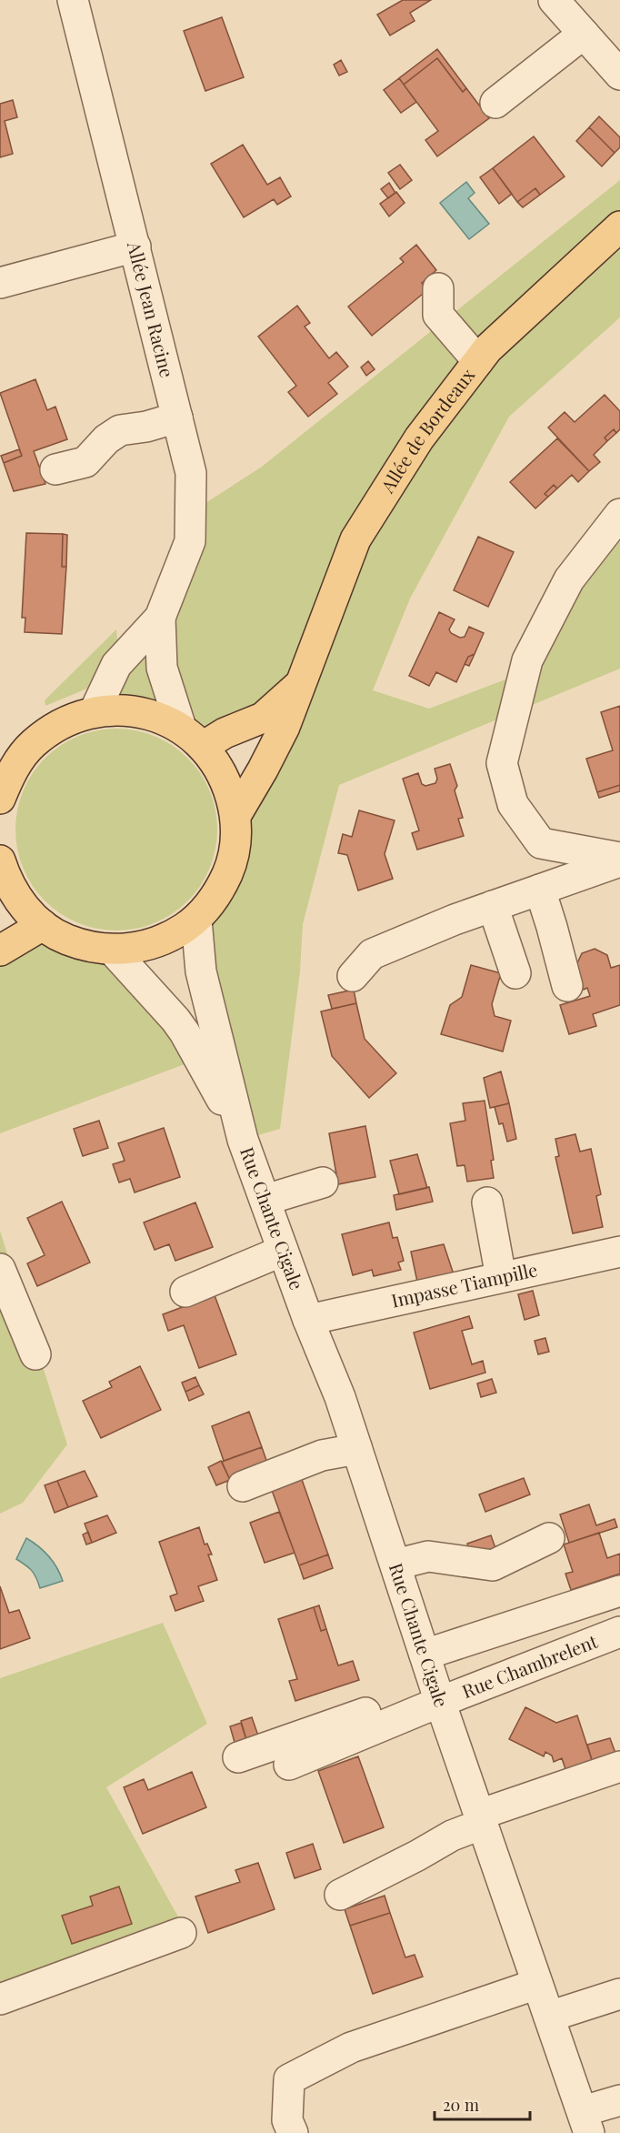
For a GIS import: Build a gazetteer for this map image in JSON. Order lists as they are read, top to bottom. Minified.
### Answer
{"streets":{"main road":["Allée de Bordeaux"],"street":["Allée Jean Racine","Rue Chante Cigale","Impasse Tiampille","Rue Chambrelent"]},"crossings":[["Allée Jean Racine","Allée de Bordeaux"],["Rue Chante Cigale","Impasse Tiampille"],["Rue Chante Cigale","Rue Chambrelent"]],"scale_bar":"20 m"}
